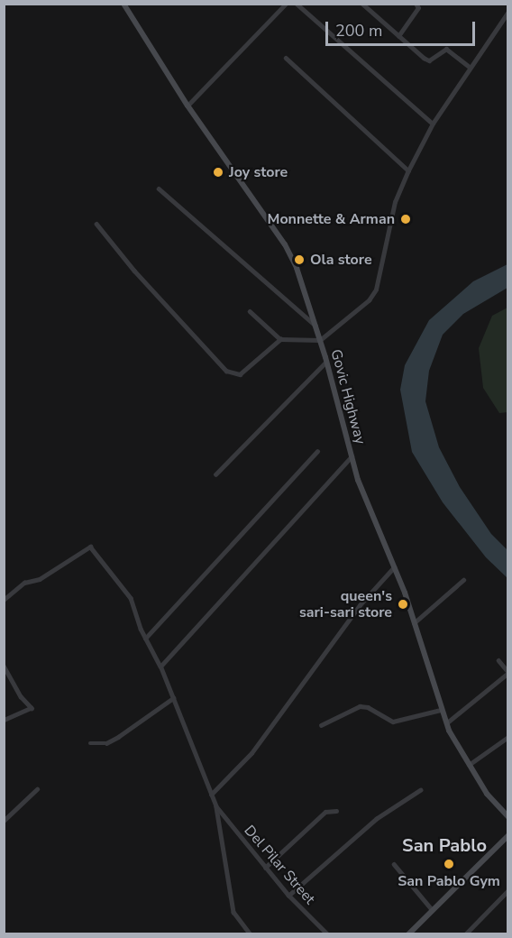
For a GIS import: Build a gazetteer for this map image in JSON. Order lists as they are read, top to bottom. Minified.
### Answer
{"streets":{"main road":["Govic Highway"],"street":["Del Pilar Street"]},"districts":["San Pablo"],"places":["Joy store","Monnette & Arman","Ola store","queen's sari-sari store","San Pablo Gym"],"scale_bar":"200 m"}
